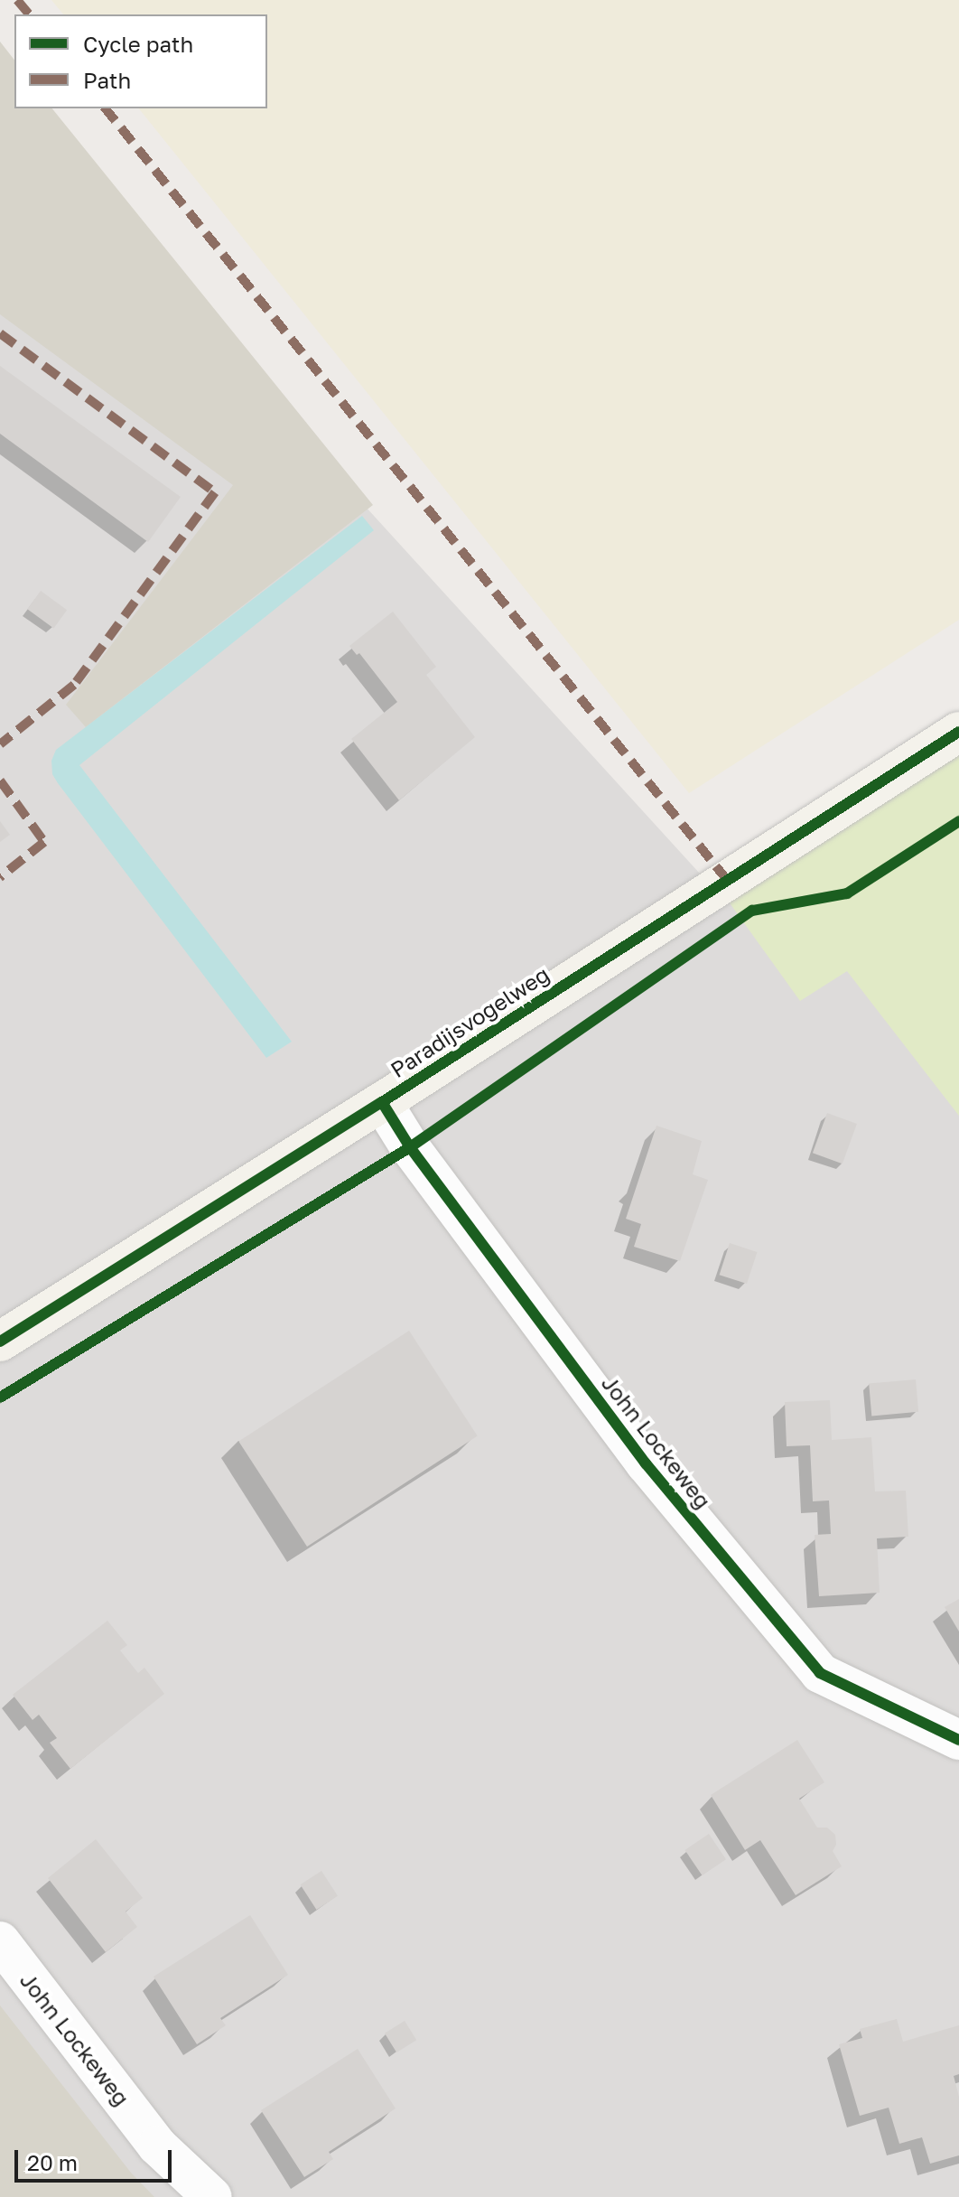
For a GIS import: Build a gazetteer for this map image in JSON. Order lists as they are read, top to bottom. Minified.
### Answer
{"streets":{"street":["Paradijsvogelweg","John Lockeweg"]},"crossings":[["Paradijsvogelweg","John Lockeweg"]],"legend":["Cycle path","Path"],"scale_bar":"20 m"}
